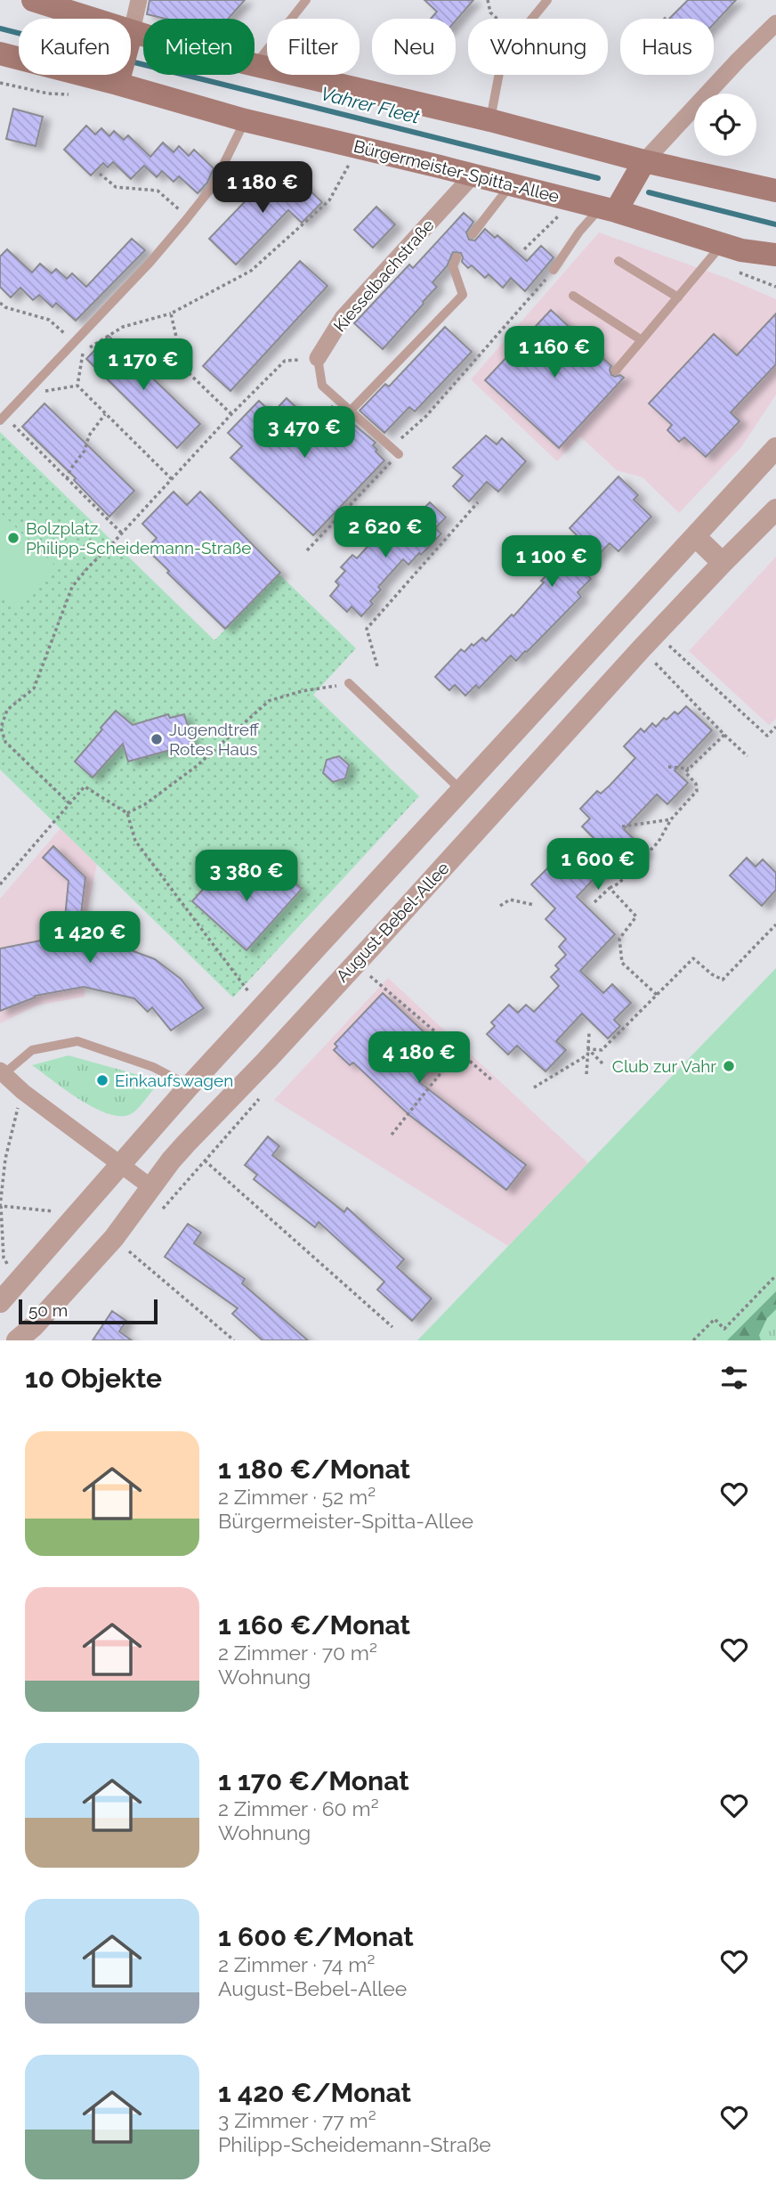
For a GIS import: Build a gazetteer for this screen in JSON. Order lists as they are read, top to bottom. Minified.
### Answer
{"streets":{"main road":["Bürgermeister-Spitta-Allee"],"street":["Kiesselbachstraße","August-Bebel-Allee"]},"crossings":[["Bürgermeister-Spitta-Allee","Kiesselbachstraße"]],"water":["Vahrer Fleet"],"places":["Bolzplatz Philipp-Scheidemann-Straße","Jugendtreff Rotes Haus","Club zur Vahr","Einkaufswagen"],"scale_bar":"50 m","page":{"chip":["Kaufen","Mieten","Filter","Neu","Wohnung","Haus"],"price":["1 180 €","1 160 €","1 170 €","3 470 €","2 620 €","1 100 €","1 600 €","3 380 €","1 420 €","4 180 €"],"scale":"50 m","heading":"10 Objekte","list":[{"name":"1 180 €/Monat","note":"2 Zimmer · 52 m² · Bürgermeister-Spitta-Allee"},{"name":"1 160 €/Monat","note":"2 Zimmer · 70 m² · Wohnung"},{"name":"1 170 €/Monat","note":"2 Zimmer · 60 m² · Wohnung"},{"name":"1 600 €/Monat","note":"2 Zimmer · 74 m² · August-Bebel-Allee"},{"name":"1 420 €/Monat","note":"3 Zimmer · 77 m² · Philipp-Scheidemann-Straße"}]}}
